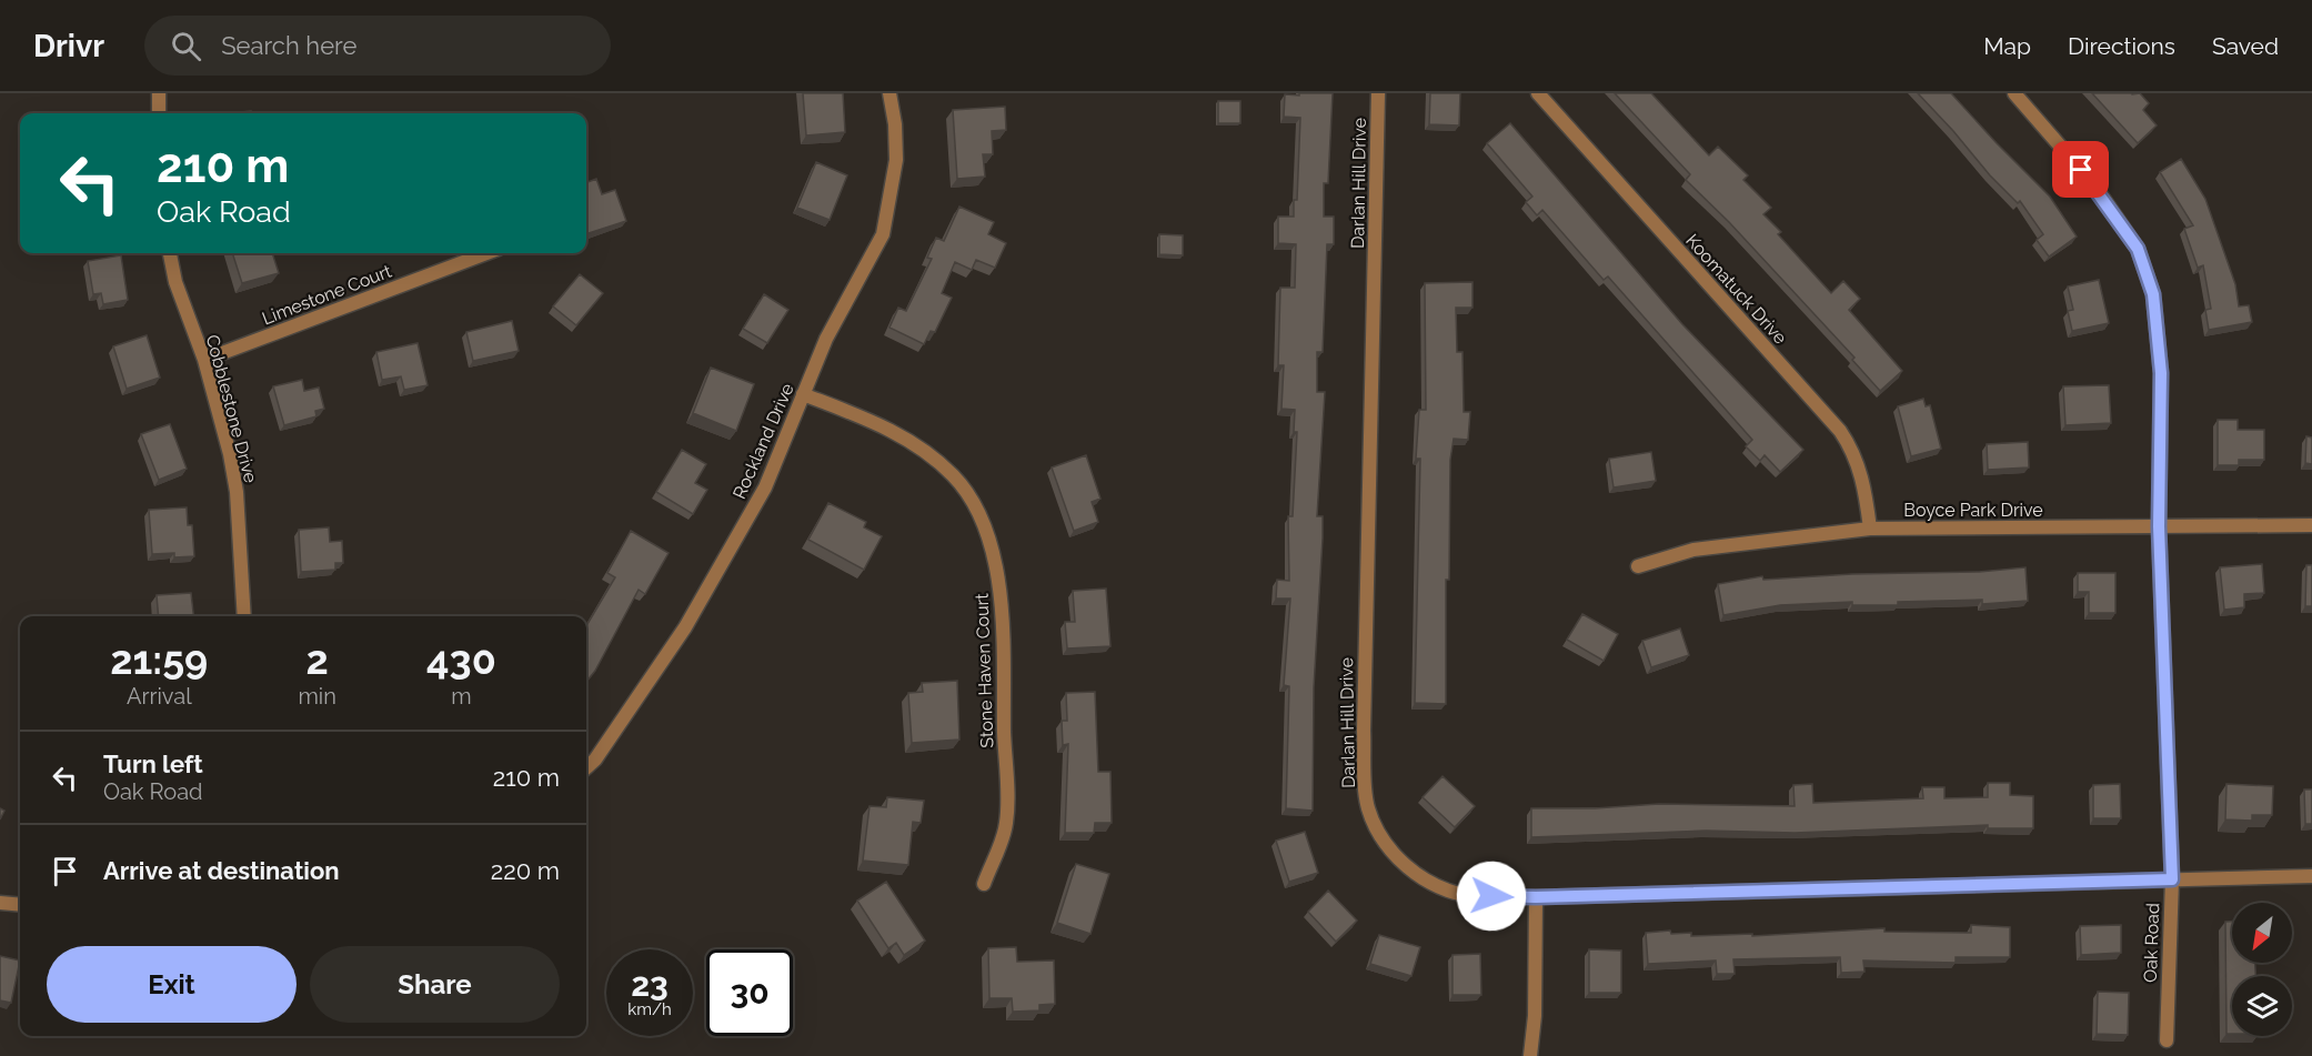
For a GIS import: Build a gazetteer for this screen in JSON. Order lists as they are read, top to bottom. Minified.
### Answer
{"streets":{"street":["Darlan Hill Drive","Koomatuck Drive","Limestone Court","Cobblestone Drive","Rockland Drive","Boyce Park Drive","Stone Haven Court","Oak Road"]},"crossings":[["Darlan Hill Drive","Oak Road"],["Koomatuck Drive","Boyce Park Drive"],["Limestone Court","Cobblestone Drive"],["Rockland Drive","Stone Haven Court"],["Boyce Park Drive","Oak Road"]],"north":"bottom left","page":{"header":"Drivr","search":"Search here","nav":["Map","Directions","Saved"],"turn":["210 m","Oak Road"],"eta":["21:59","Arrival","2","min","430","m"],"list":[{"name":"Turn left","note":"Oak Road","value":"210 m"},{"name":"Arrive at destination","value":"220 m"}],"buttons":["Exit","Share"],"speed":"23 km/h","limit":"30"}}
